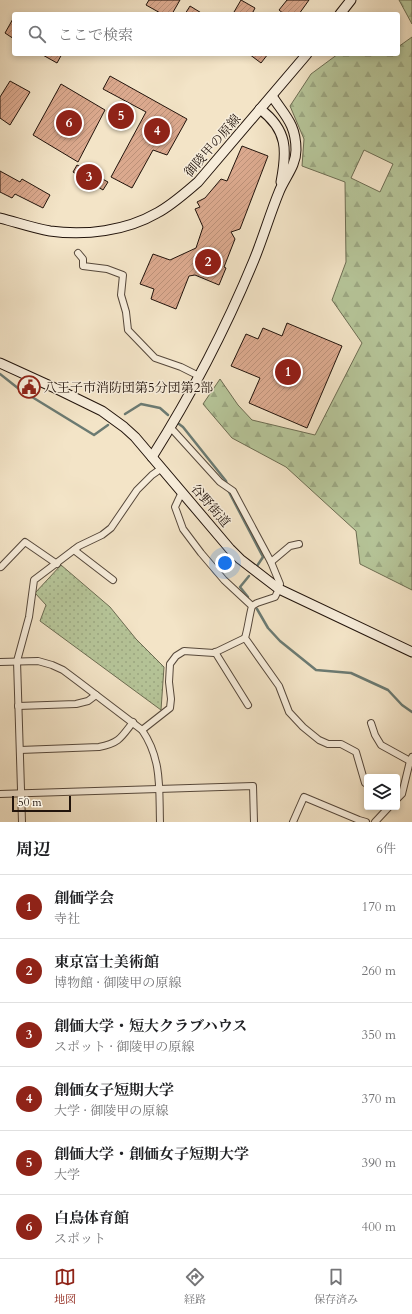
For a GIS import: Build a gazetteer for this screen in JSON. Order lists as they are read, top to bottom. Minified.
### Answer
{"streets":{"street":["御陵甲の原線","谷野街道"]},"places":{"public building":["八王子市消防団第5分団第2部"]},"scale_bar":"50 m","page":{"search":"ここで検索","pins":["5","6","4","3","2","1"],"scale":"50 m","heading":["周辺","6件"],"list":[{"mark":"1","name":"創価学会","note":"寺社","value":"170 m"},{"mark":"2","name":"東京富士美術館","note":"博物館 · 御陵甲の原線","value":"260 m"},{"mark":"3","name":"創価大学・短大クラブハウス","note":"スポット · 御陵甲の原線","value":"350 m"},{"mark":"4","name":"創価女子短期大学","note":"大学 · 御陵甲の原線","value":"370 m"},{"mark":"5","name":"創価大学・創価女子短期大学","note":"大学","value":"390 m"},{"mark":"6","name":"白鳥体育館","note":"スポット","value":"400 m"}],"nav":["地図","経路","保存済み"]}}
